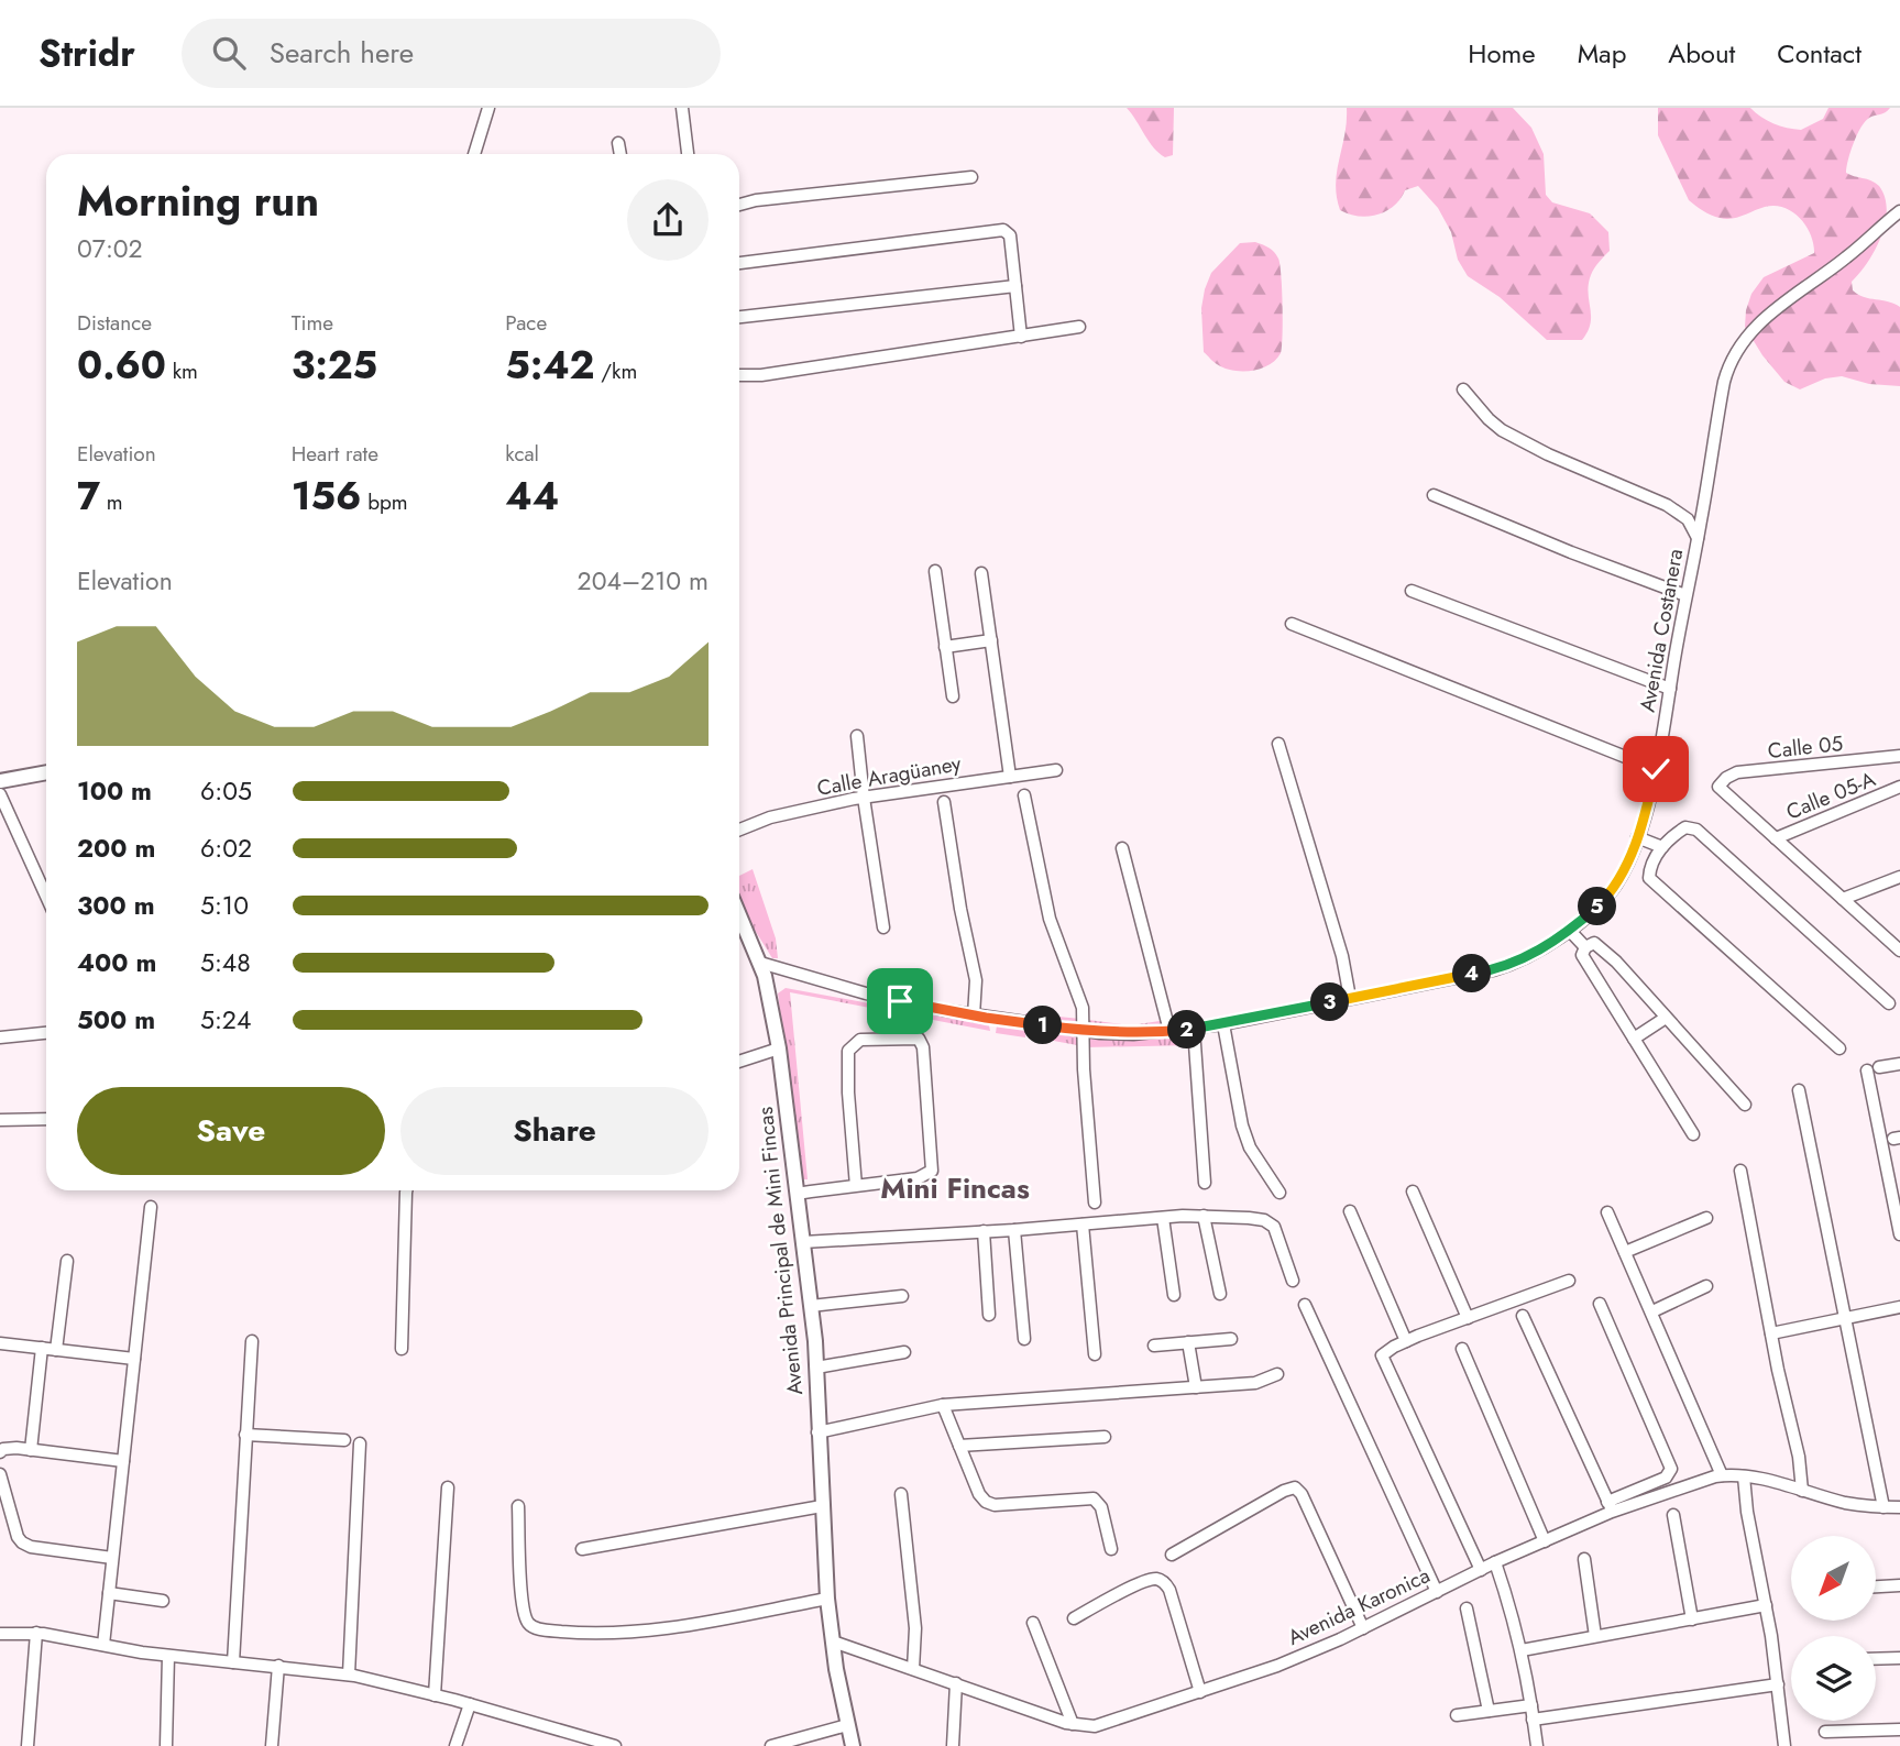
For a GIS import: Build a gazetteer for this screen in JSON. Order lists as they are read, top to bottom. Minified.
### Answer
{"streets":{"street":["Avenida Costanera","Calle 05","Calle Aragüaney","Calle 05-A","Avenida Principal de Mini Fincas","Avenida Karonica"]},"crossings":[["Avenida Costanera","Avenida Principal de Mini Fincas"],["Calle 05","Calle 05-A"],["Avenida Principal de Mini Fincas","Avenida Karonica"]],"districts":["Mini Fincas"],"north":"bottom left","page":{"header":"Stridr","search":"Search here","nav":["Home","Map","About","Contact"],"heading":["Morning run","07:02"],"stats":[["Distance","0.60 km"],["Time","3:25"],["Pace","5:42 /km"],["Elevation","7 m"],["Heart rate","156 bpm"],["kcal","44"]],"chart":["Elevation","204–210 m"],"list":[{"name":"100 m","note":"6:05"},{"name":"200 m","note":"6:02"},{"name":"300 m","note":"5:10"},{"name":"400 m","note":"5:48"},{"name":"500 m","note":"5:24"}],"pins":["5","4","3","1","2"],"buttons":["Save","Share"]}}
